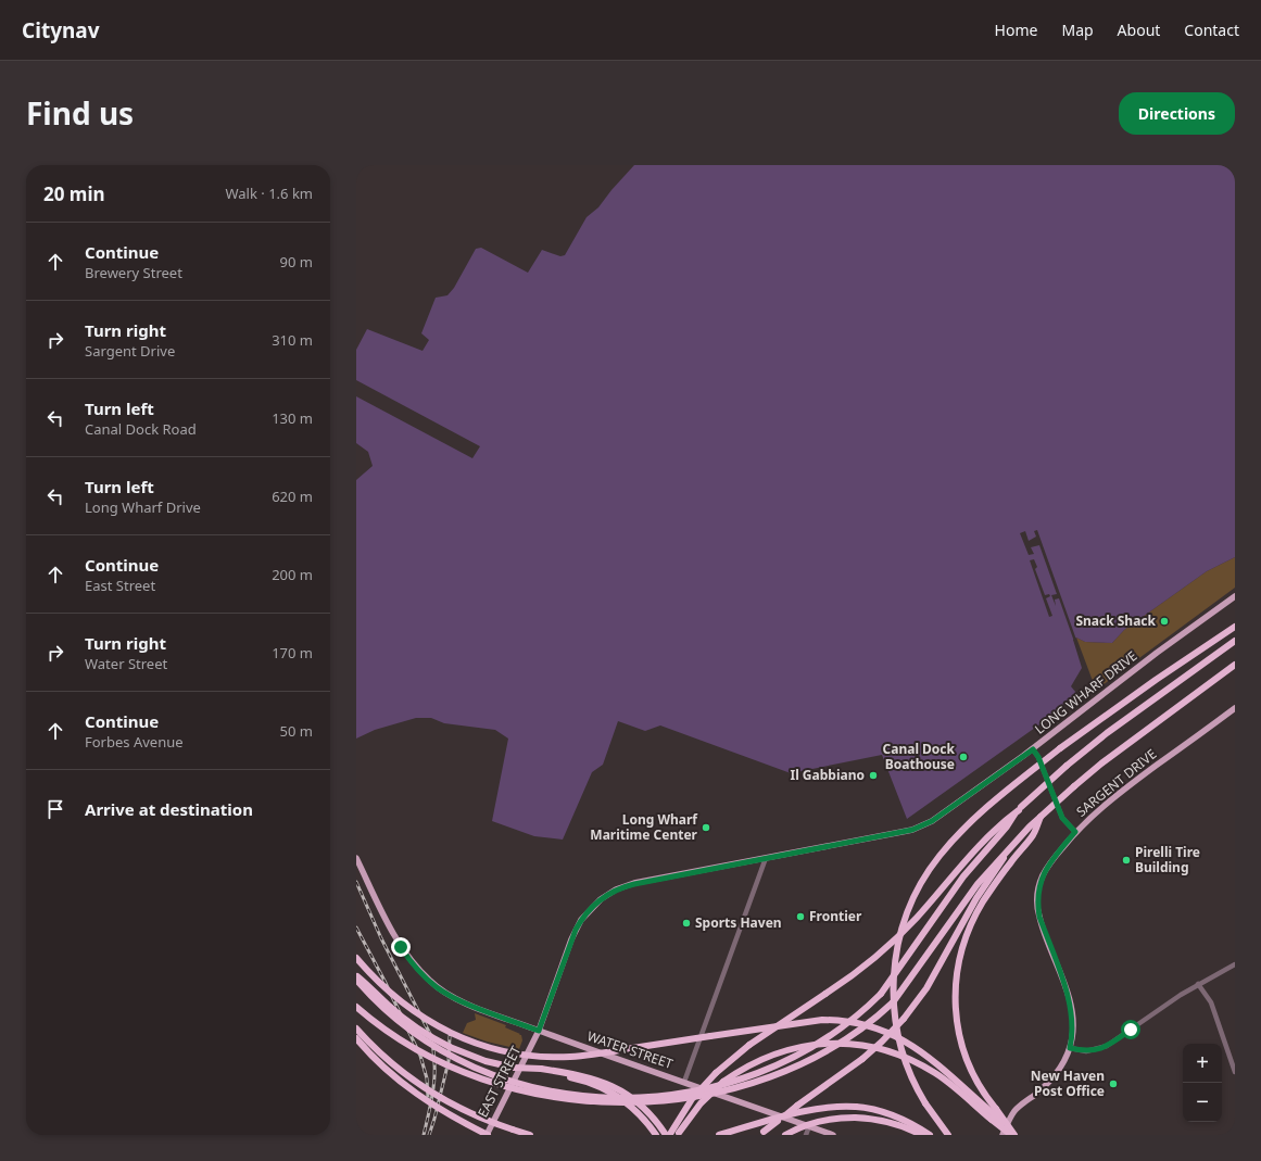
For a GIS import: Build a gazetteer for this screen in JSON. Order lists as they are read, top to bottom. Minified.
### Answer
{"streets":{"main road":["LONG WHARF DRIVE","SARGENT DRIVE","WATER STREET","EAST STREET"]},"crossings":[["LONG WHARF DRIVE","EAST STREET"],["WATER STREET","EAST STREET"]],"places":["Snack Shack","Canal Dock Boathouse","Il Gabbiano","Long Wharf Maritime Center","Pirelli Tire Building","Frontier","Sports Haven","New Haven Post Office"],"page":{"header":"Citynav","nav":["Home","Map","About","Contact"],"title":"Find us","buttons":"Directions","heading":["20 min","Walk · 1.6 km"],"list":[["Continue","Brewery Street","90 m"],["Turn right","Sargent Drive","310 m"],["Turn left","Canal Dock Road","130 m"],["Turn left","Long Wharf Drive","620 m"],["Continue","East Street","200 m"],["Turn right","Water Street","170 m"],["Continue","Forbes Avenue","50 m"],"Arrive at destination"],"map_buttons":["+","−"]}}
